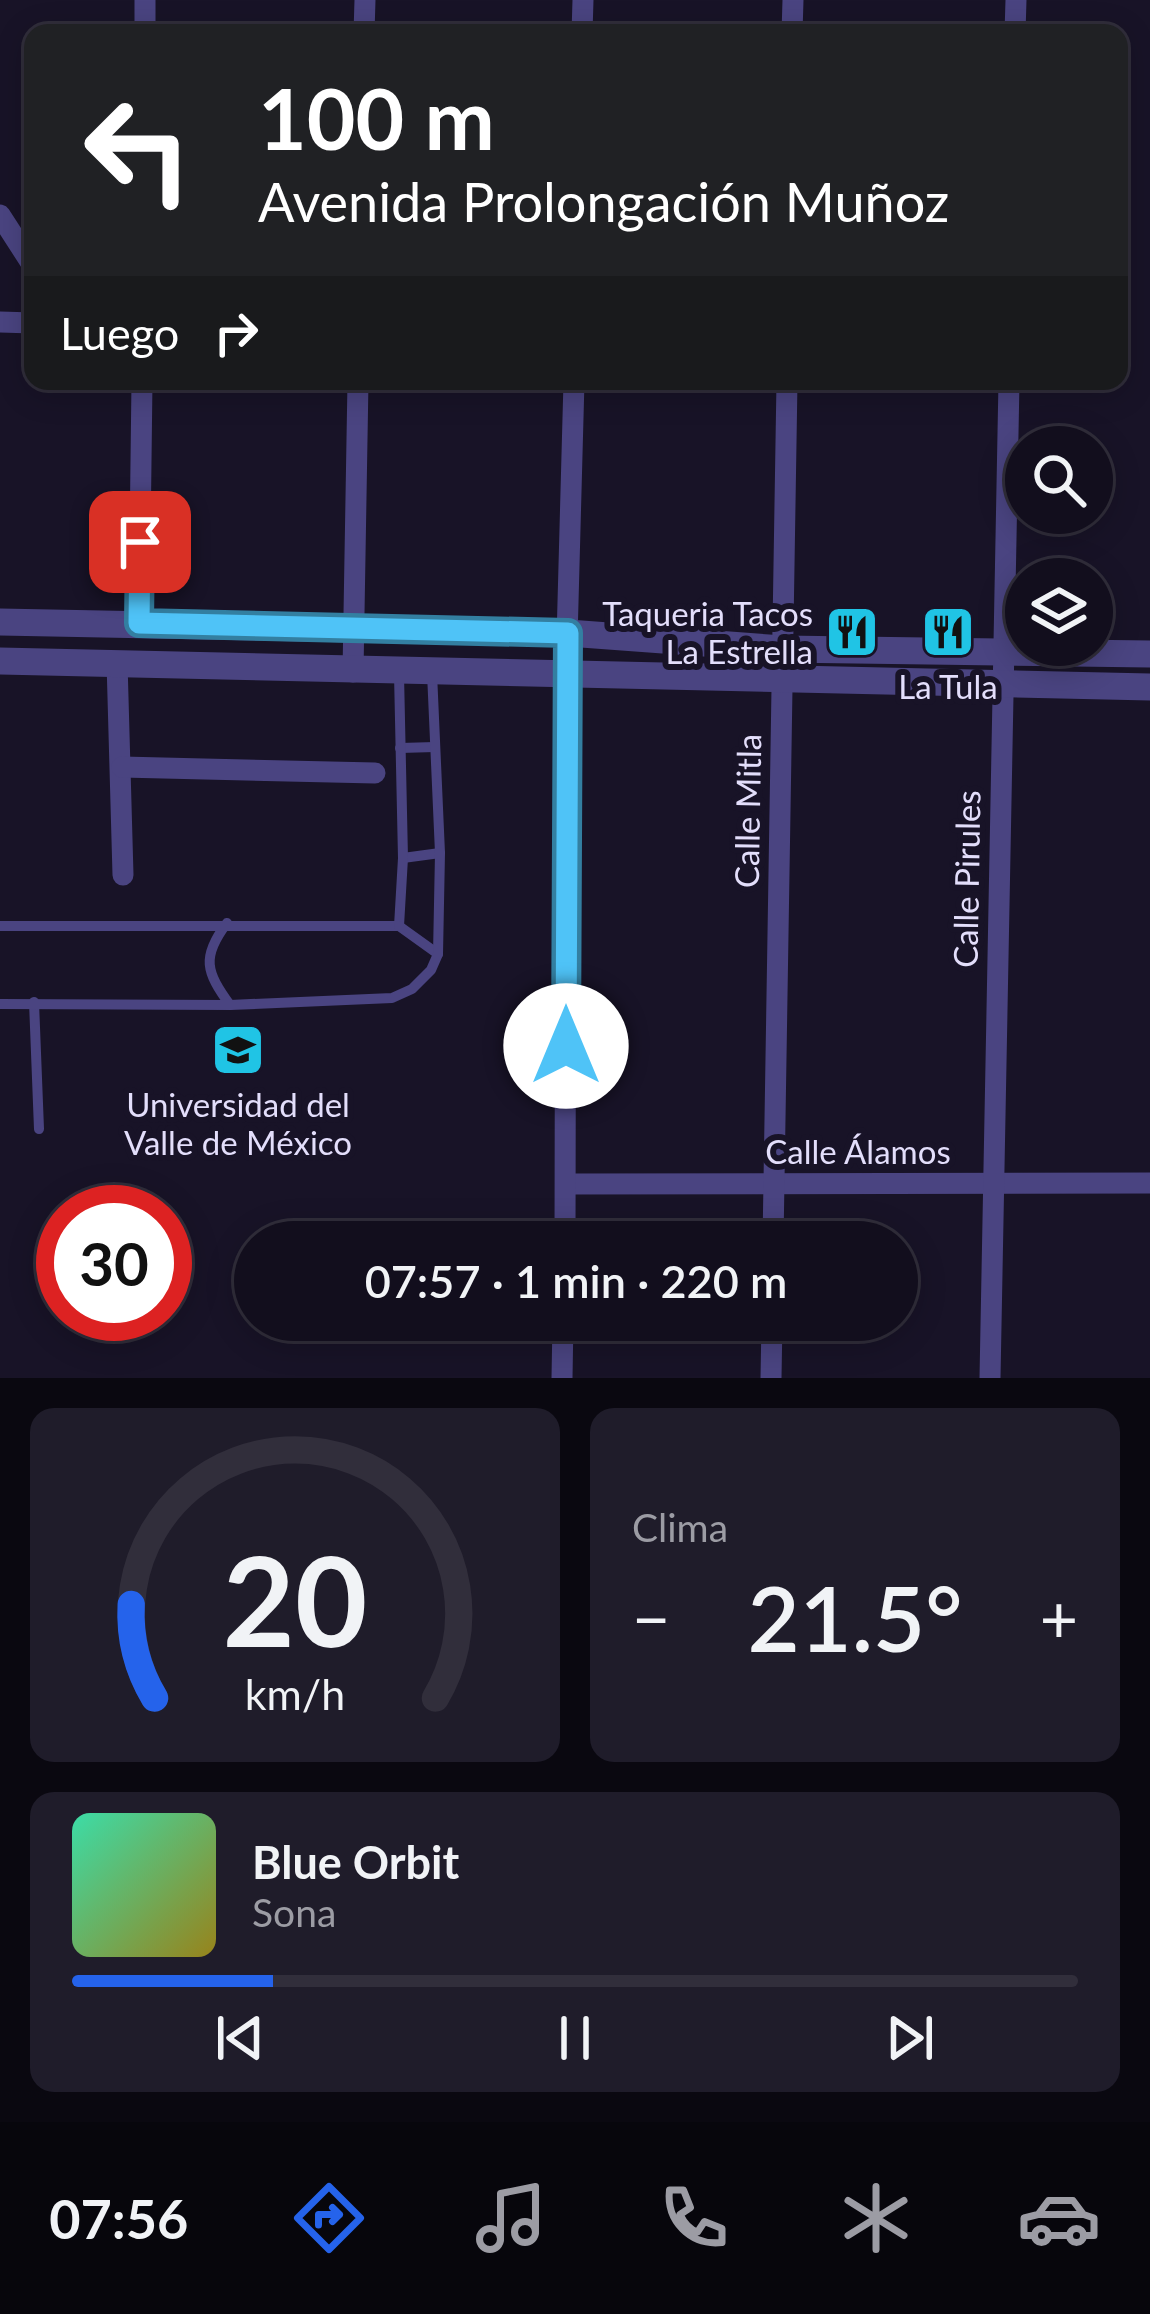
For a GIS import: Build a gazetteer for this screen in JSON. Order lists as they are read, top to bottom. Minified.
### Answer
{"streets":{"street":["Calle Mitla","Calle Pirules","Calle Álamos"]},"crossings":[["Calle Mitla","Calle Álamos"],["Calle Pirules","Calle Álamos"]],"places":{"restaurant":["Taqueria Tacos La Estrella","La Tula"],"school or university":["Universidad del Valle de México"]},"page":{"turn":["100 m","Avenida Prolongación Muñoz"],"then":"Luego","limit":"30","trip":"07:57 · 1 min · 220 m","tile":"Clima","heat":["−","21.5°","+"],"song":["Blue Orbit","Sona"],"tabs":"07:56","gauge":["20","km/h"]}}
